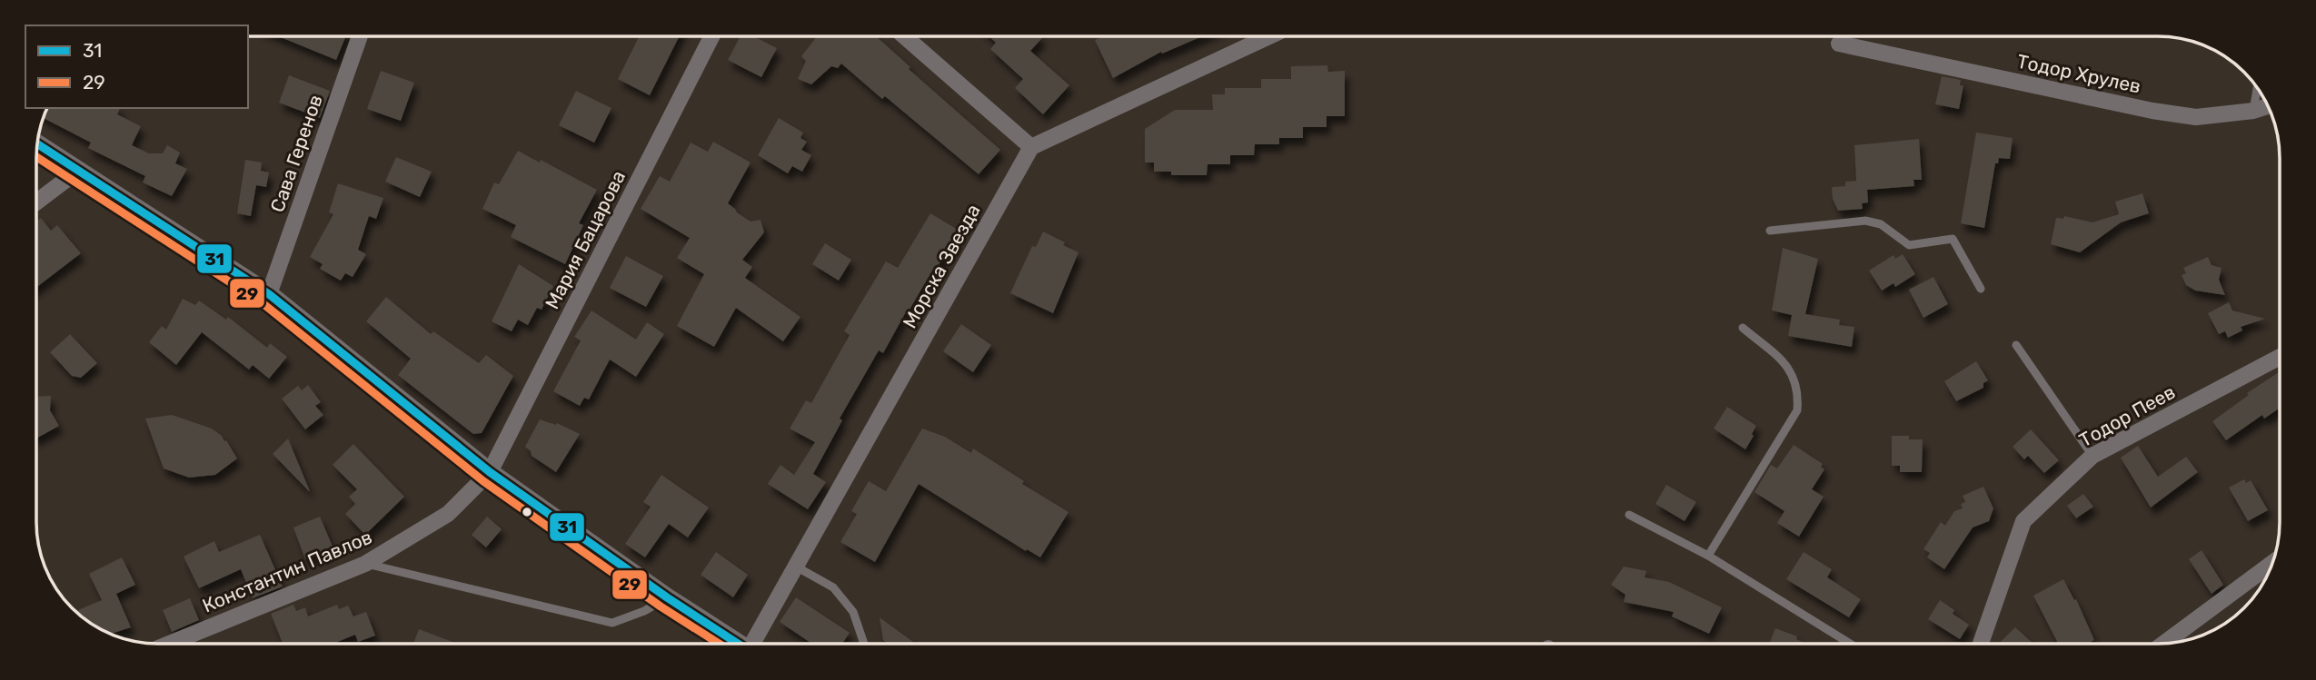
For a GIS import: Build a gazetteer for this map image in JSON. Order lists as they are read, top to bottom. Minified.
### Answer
{"streets":{"street":["Тодор Хрулев","Сава Геренов","Мария Бацарова","Морска Звезда","Тодор Пеев","Константин Павлов"]},"crossings":[["Мария Бацарова","Константин Павлов"]],"lines":["transit line 31","transit line 29"],"legend":["31","29"]}
